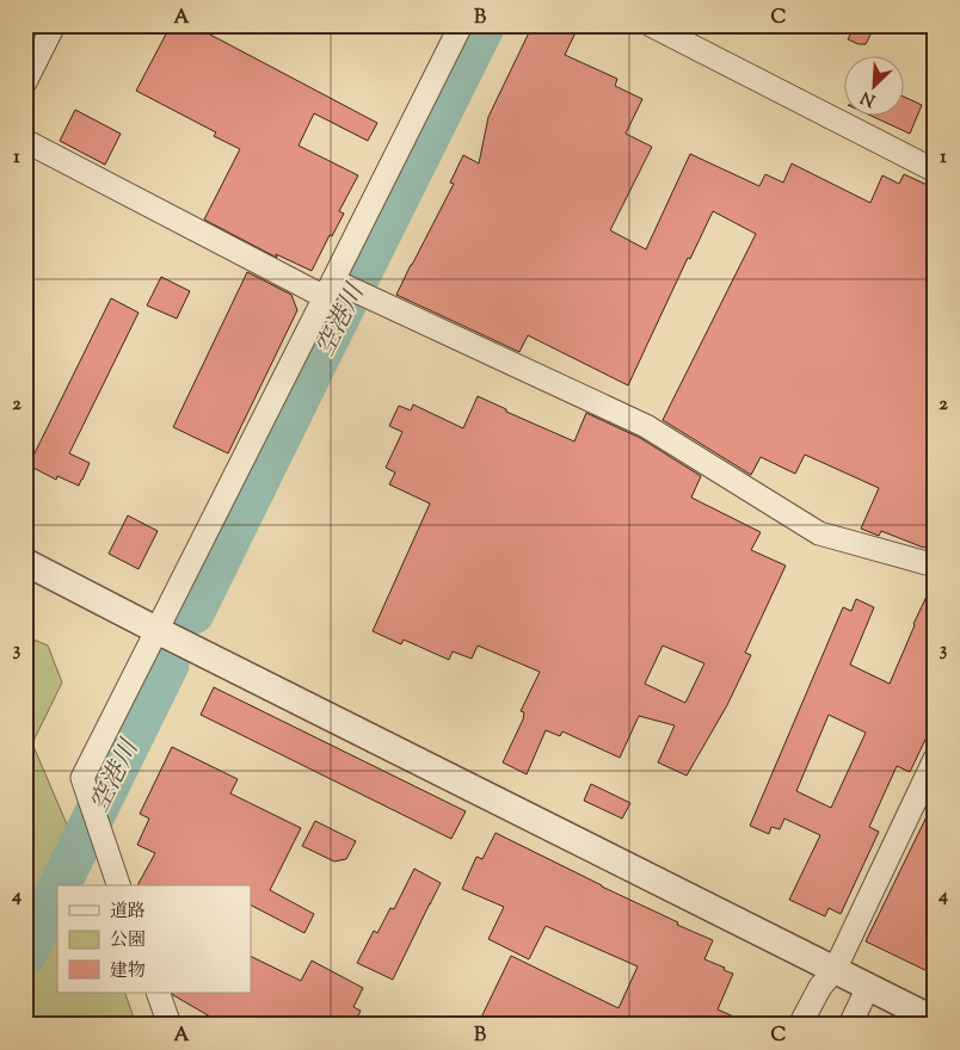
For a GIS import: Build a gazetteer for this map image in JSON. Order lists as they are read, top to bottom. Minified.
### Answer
{"water":["空港川"],"legend":["道路","公園","建物"],"north":"bottom left","grid":{"columns":["A","B","C"],"rows":["1","2","3","4"]}}
